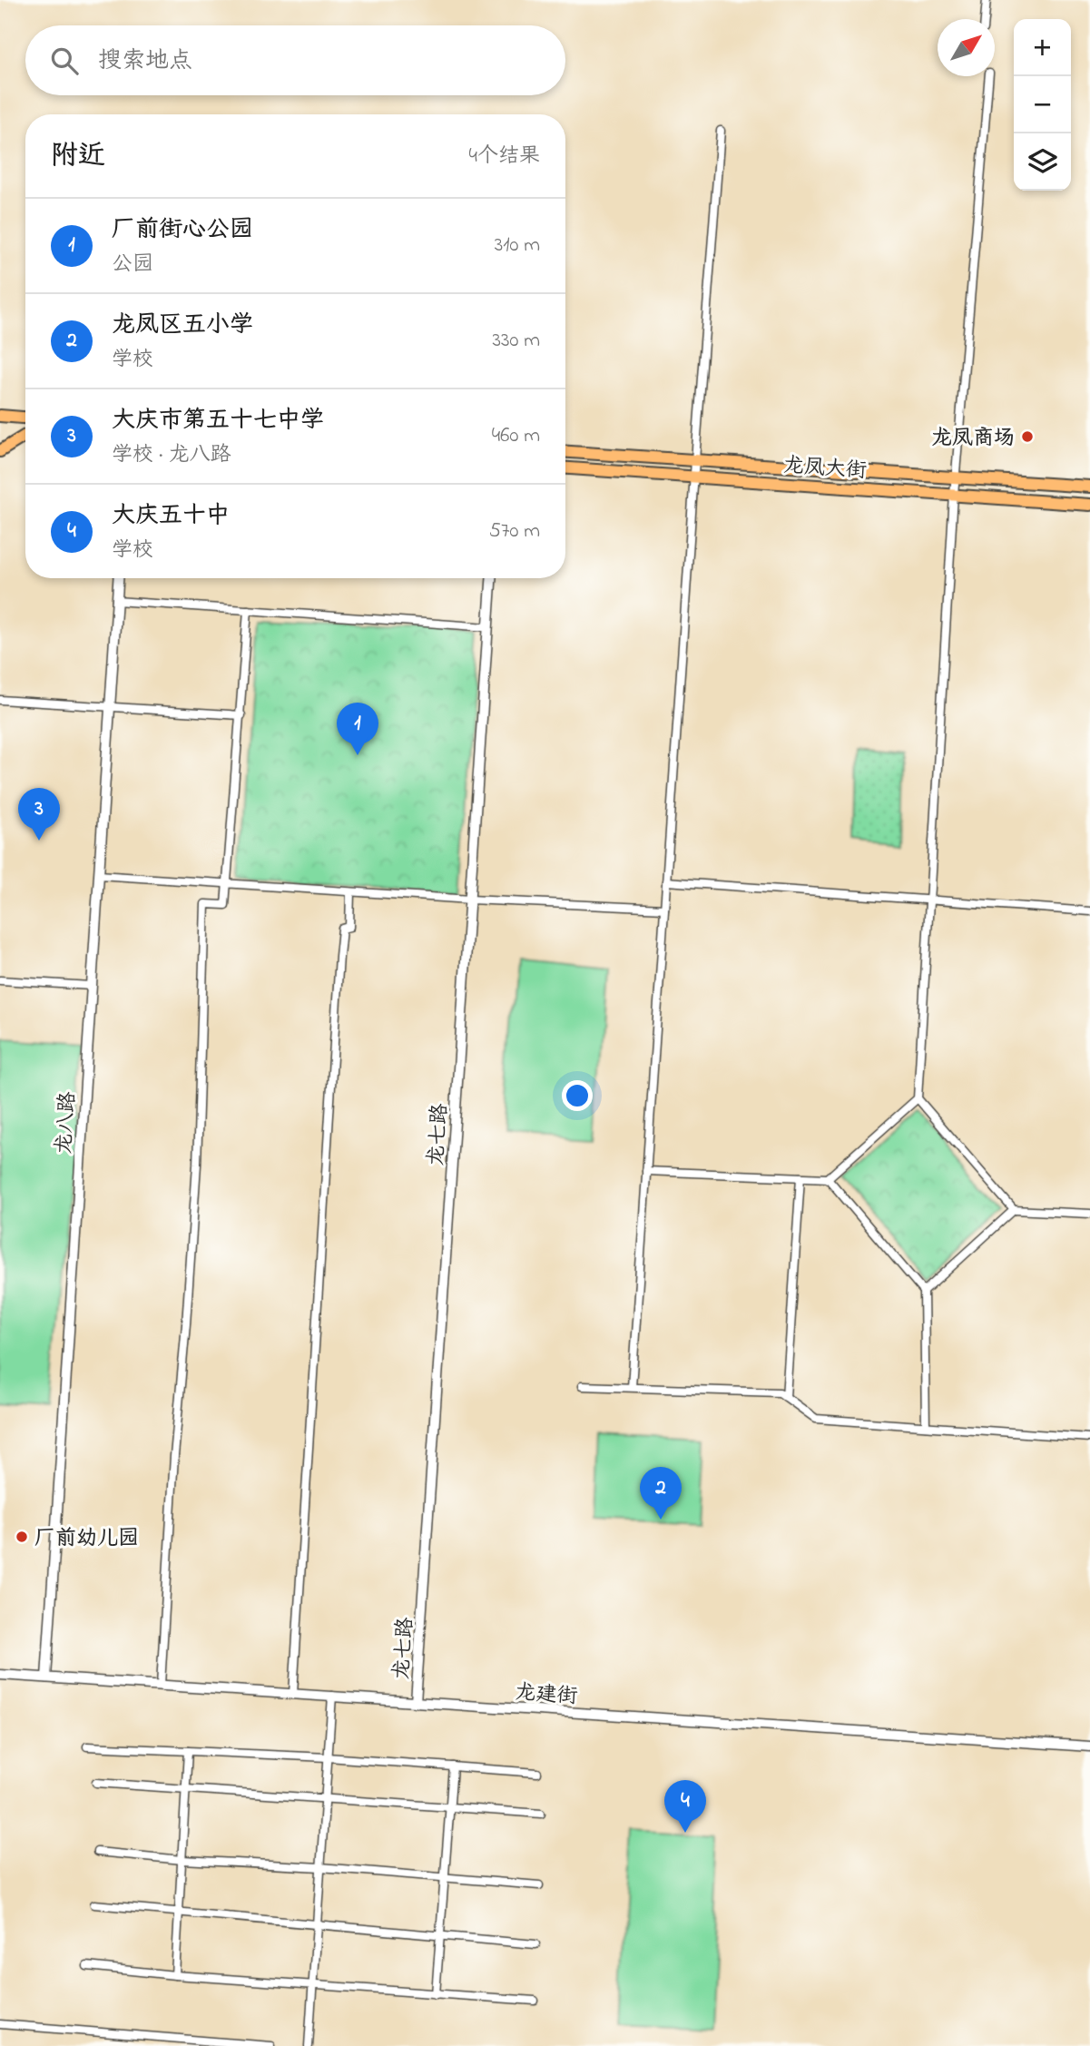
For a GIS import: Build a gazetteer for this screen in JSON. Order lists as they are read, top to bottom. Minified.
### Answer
{"streets":{"main road":["龙凤大街"],"street":["龙八路","龙七路","龙建街"]},"crossings":[["龙八路","龙建街"],["龙七路","龙建街"]],"places":["龙凤商场","厂前幼儿园"],"north":"top right","page":{"map_buttons":["+","−"],"search":"搜索地点","heading":["附近","4个结果"],"list":[{"mark":"1","name":"厂前街心公园","note":"公园","value":"310 m"},{"mark":"2","name":"龙凤区五小学","note":"学校","value":"330 m"},{"mark":"3","name":"大庆市第五十七中学","note":"学校 · 龙八路","value":"460 m"},{"mark":"4","name":"大庆五十中","note":"学校","value":"570 m"}],"pins":["1","3","2","4"]}}
